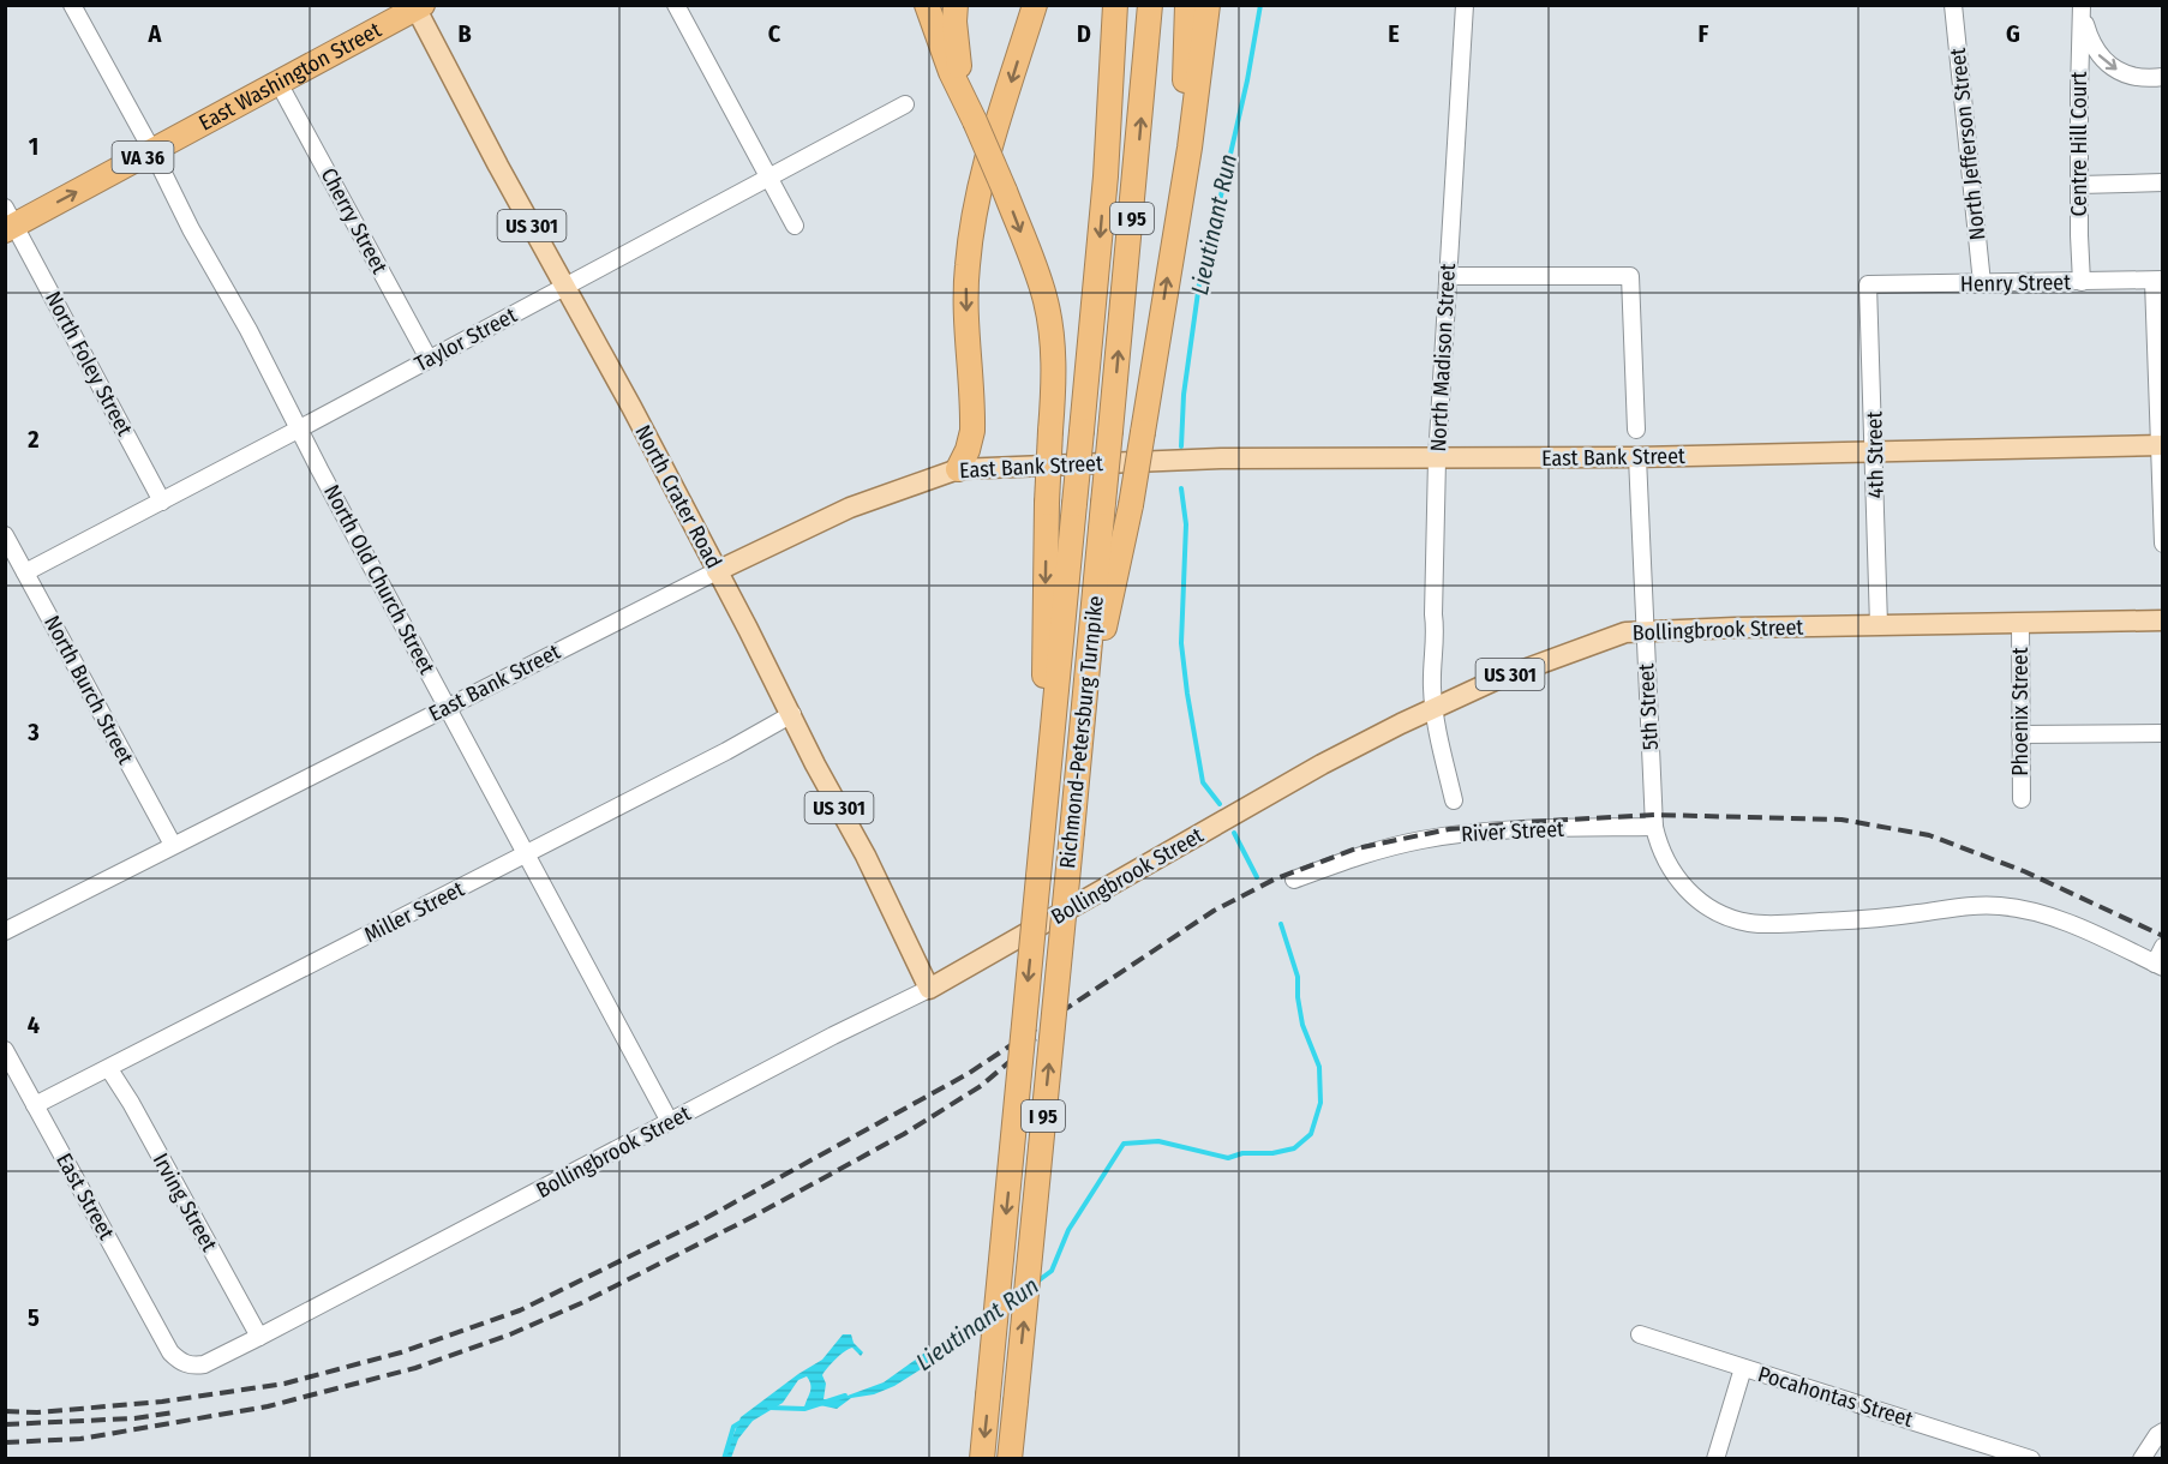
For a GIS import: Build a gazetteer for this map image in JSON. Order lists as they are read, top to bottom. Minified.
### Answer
{"streets":{"highway":["East Washington Street","VA 36","I 95","Richmond-Petersburg Turnpike"],"main road":["US 301","East Bank Street","North Crater Road","Bollingbrook Street"],"street":["North Jefferson Street","Centre Hill Court","Cherry Street","Henry Street","Taylor Street","North Madison Street","North Foley Street","4th Street","North Old Church Street","North Burch Street","5th Street","Phoenix Street","River Street","Miller Street","East Street","Irving Street","Pocahontas Street"]},"crossings":[["East Washington Street","Cherry Street"],["East Washington Street","North Foley Street"],["East Washington Street","North Crater Road"],["East Washington Street","North Old Church Street"],["North Jefferson Street","Henry Street"],["Centre Hill Court","Henry Street"],["Cherry Street","Taylor Street"],["Henry Street","4th Street"],["Taylor Street","North Foley Street"],["Taylor Street","North Crater Road"],["Taylor Street","North Old Church Street"],["Taylor Street","North Burch Street"],["North Madison Street","East Bank Street"],["North Madison Street","Bollingbrook Street"],["4th Street","East Bank Street"],["4th Street","Bollingbrook Street"],["East Bank Street","North Crater Road"],["East Bank Street","North Old Church Street"],["East Bank Street","North Burch Street"],["East Bank Street","5th Street"],["North Crater Road","Bollingbrook Street"],["North Crater Road","Miller Street"],["North Old Church Street","Bollingbrook Street"],["North Old Church Street","Miller Street"],["Bollingbrook Street","5th Street"],["Bollingbrook Street","Phoenix Street"],["Bollingbrook Street","East Street"],["Bollingbrook Street","Irving Street"],["5th Street","River Street"],["Miller Street","East Street"],["Miller Street","Irving Street"]],"water":["Lieutinant Run"],"grid":{"columns":["A","B","C","D","E","F","G"],"rows":["1","2","3","4","5"]}}
